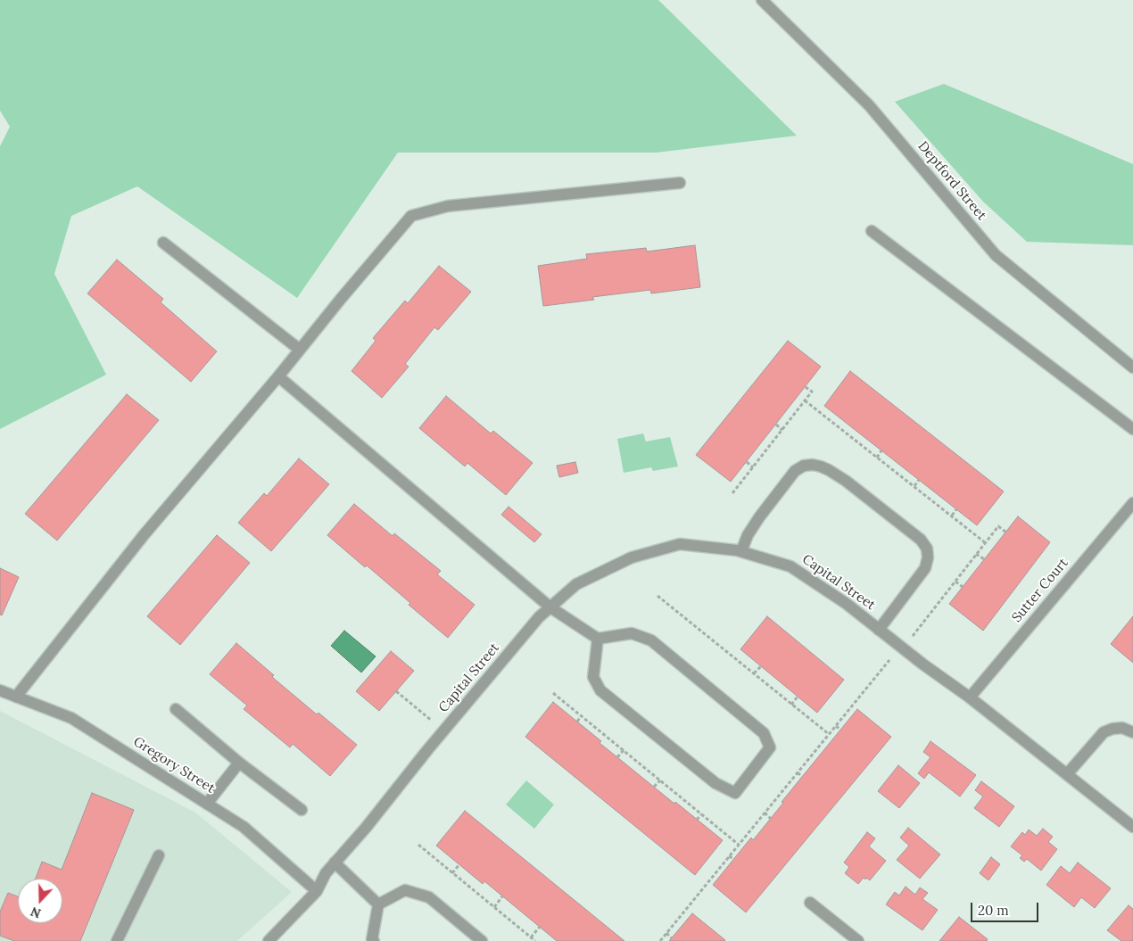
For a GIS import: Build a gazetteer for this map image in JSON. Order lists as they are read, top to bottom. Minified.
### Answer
{"streets":{"street":["Deptford Street","Capital Street","Sutter Court","Gregory Street"]},"crossings":[["Capital Street","Sutter Court"],["Capital Street","Gregory Street"]],"scale_bar":"20 m","north":"bottom"}
